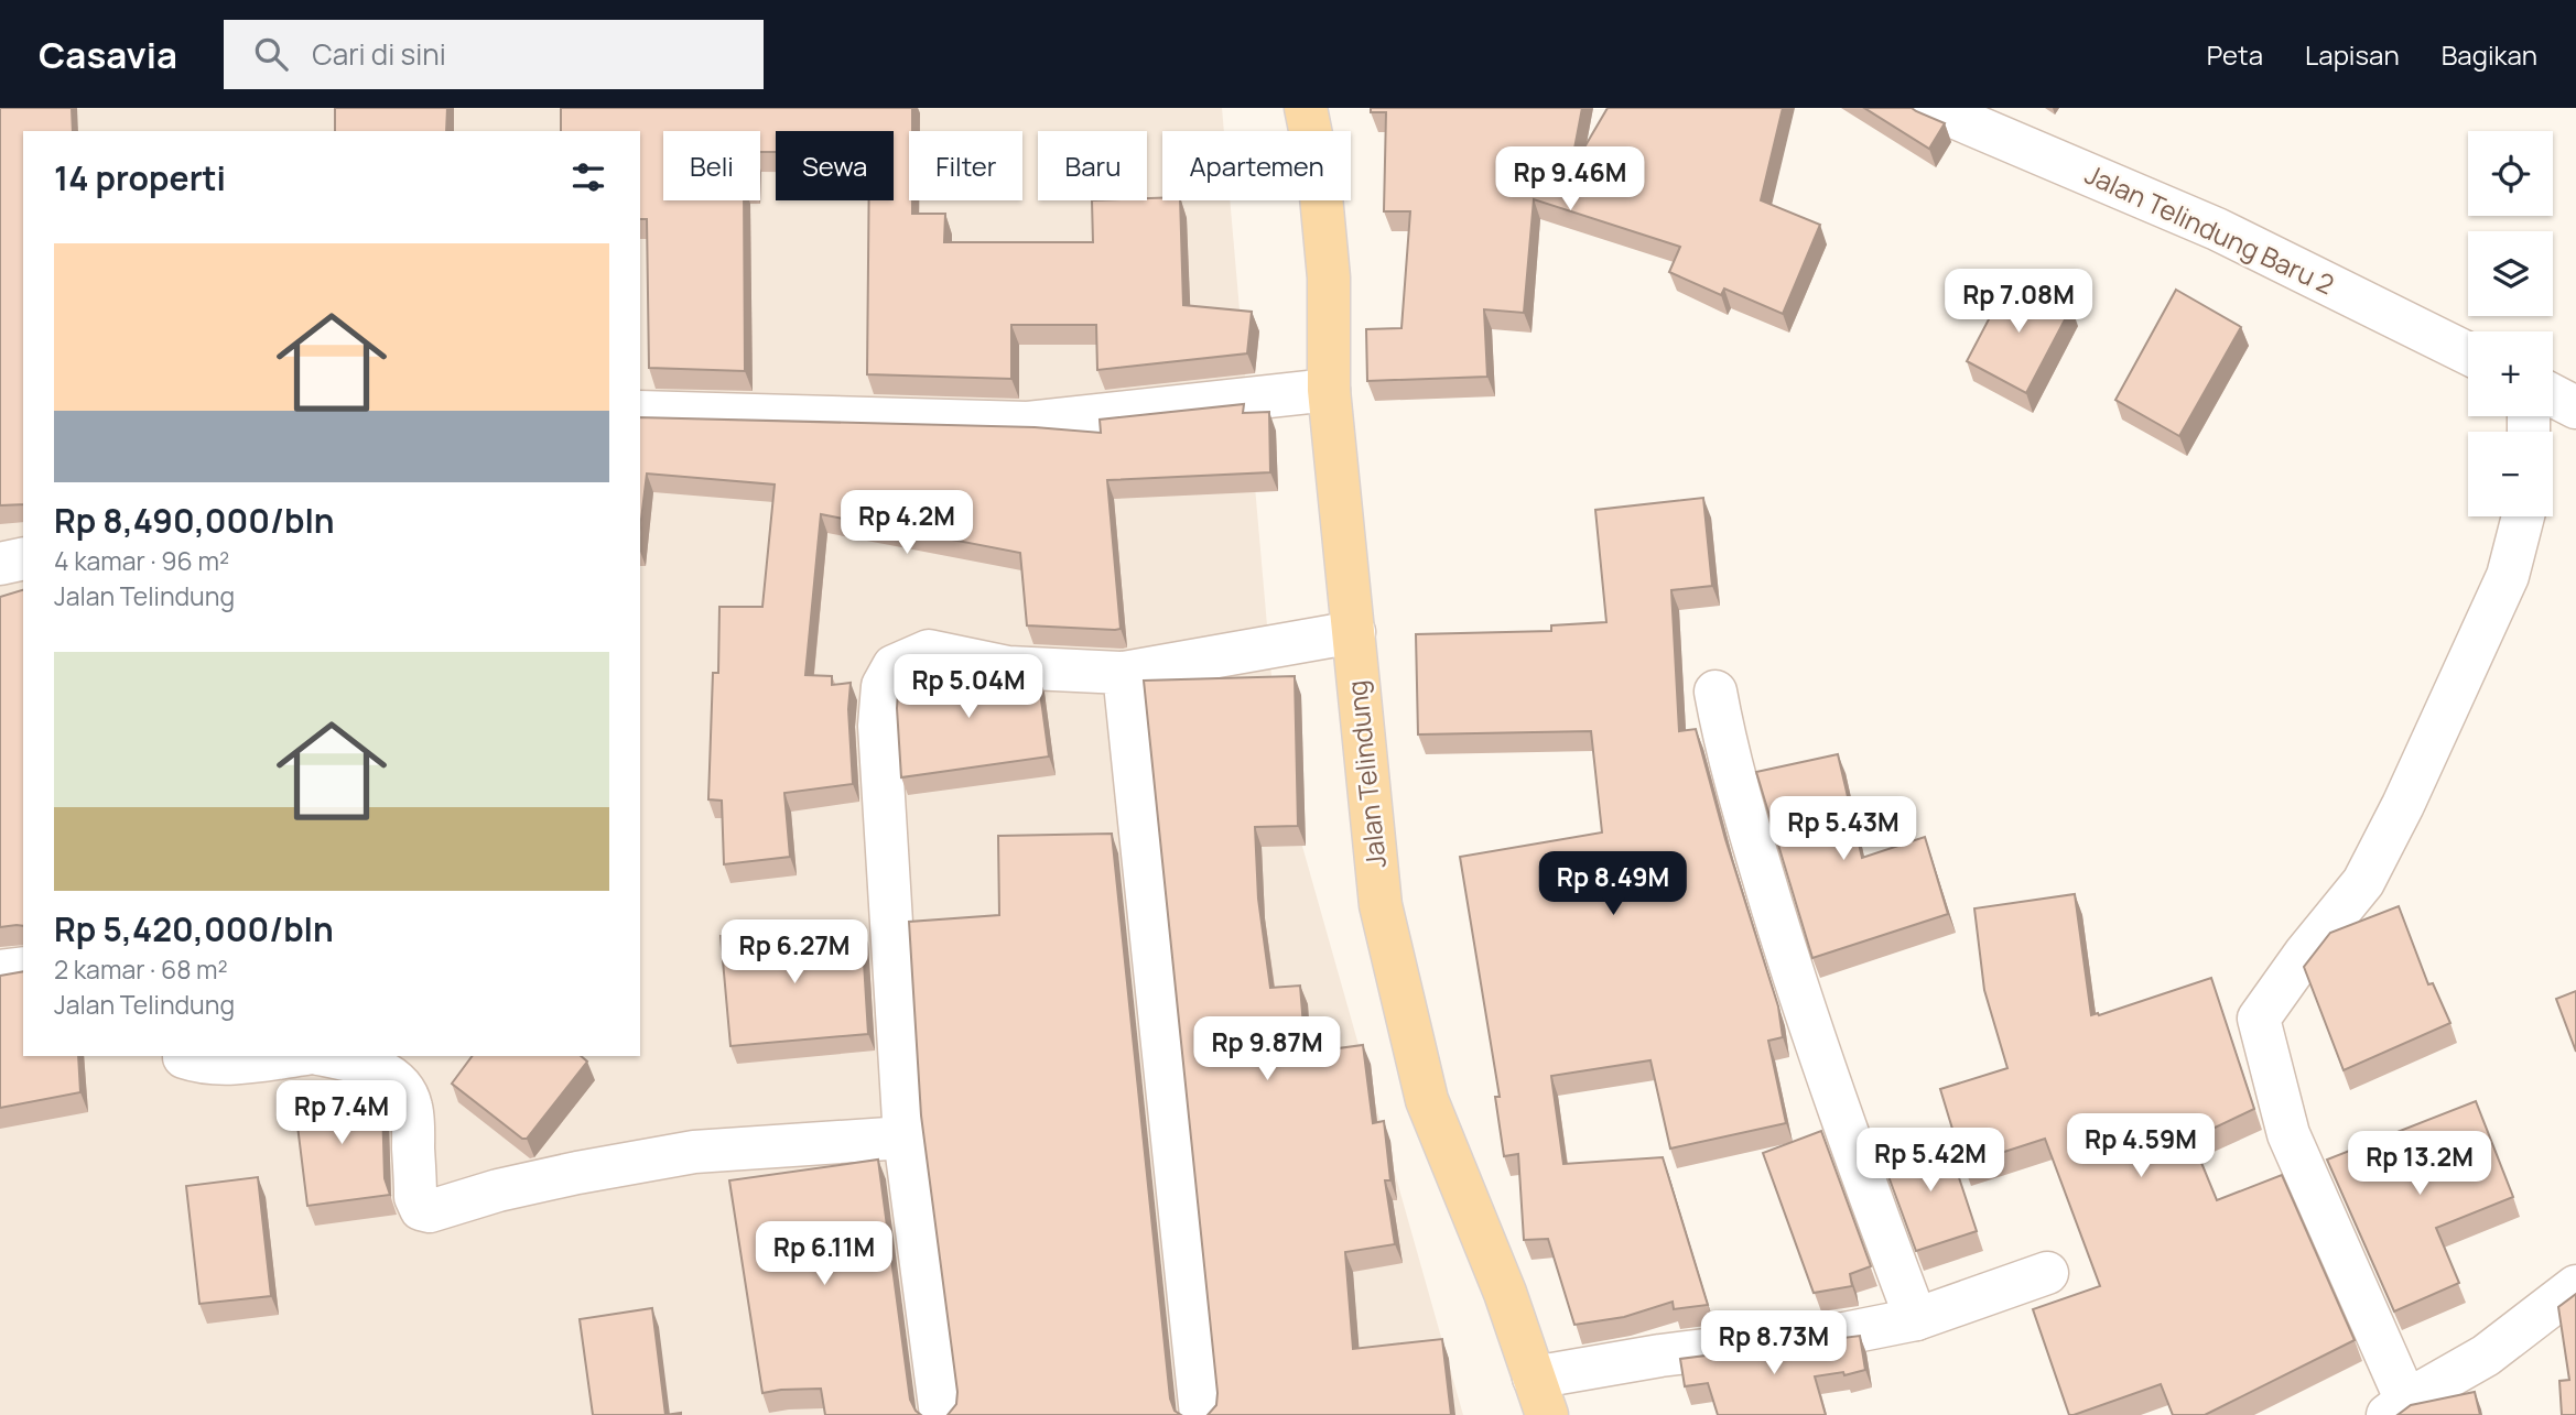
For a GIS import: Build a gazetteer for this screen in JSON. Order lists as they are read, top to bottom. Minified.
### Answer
{"streets":{"main road":["Jalan Telindung"],"street":["Jalan Telindung Baru 2"]},"page":{"header":"Casavia","search":"Cari di sini","nav":["Peta","Lapisan","Bagikan"],"map_buttons":["+","−"],"chip":["Beli","Sewa","Filter","Baru","Apartemen"],"heading":"14 properti","price":["Rp 9.46M","Rp 7.08M","Rp 4.2M","Rp 5.04M","Rp 5.43M","Rp 8.49M","Rp 6.27M","Rp 9.87M","Rp 7.4M","Rp 4.59M","Rp 5.42M","Rp 13.2M","Rp 6.11M","Rp 8.73M"],"list":[{"name":"Rp 8,490,000/bln","note":"4 kamar · 96 m² · Jalan Telindung"},{"name":"Rp 5,420,000/bln","note":"2 kamar · 68 m² · Jalan Telindung"}]}}
